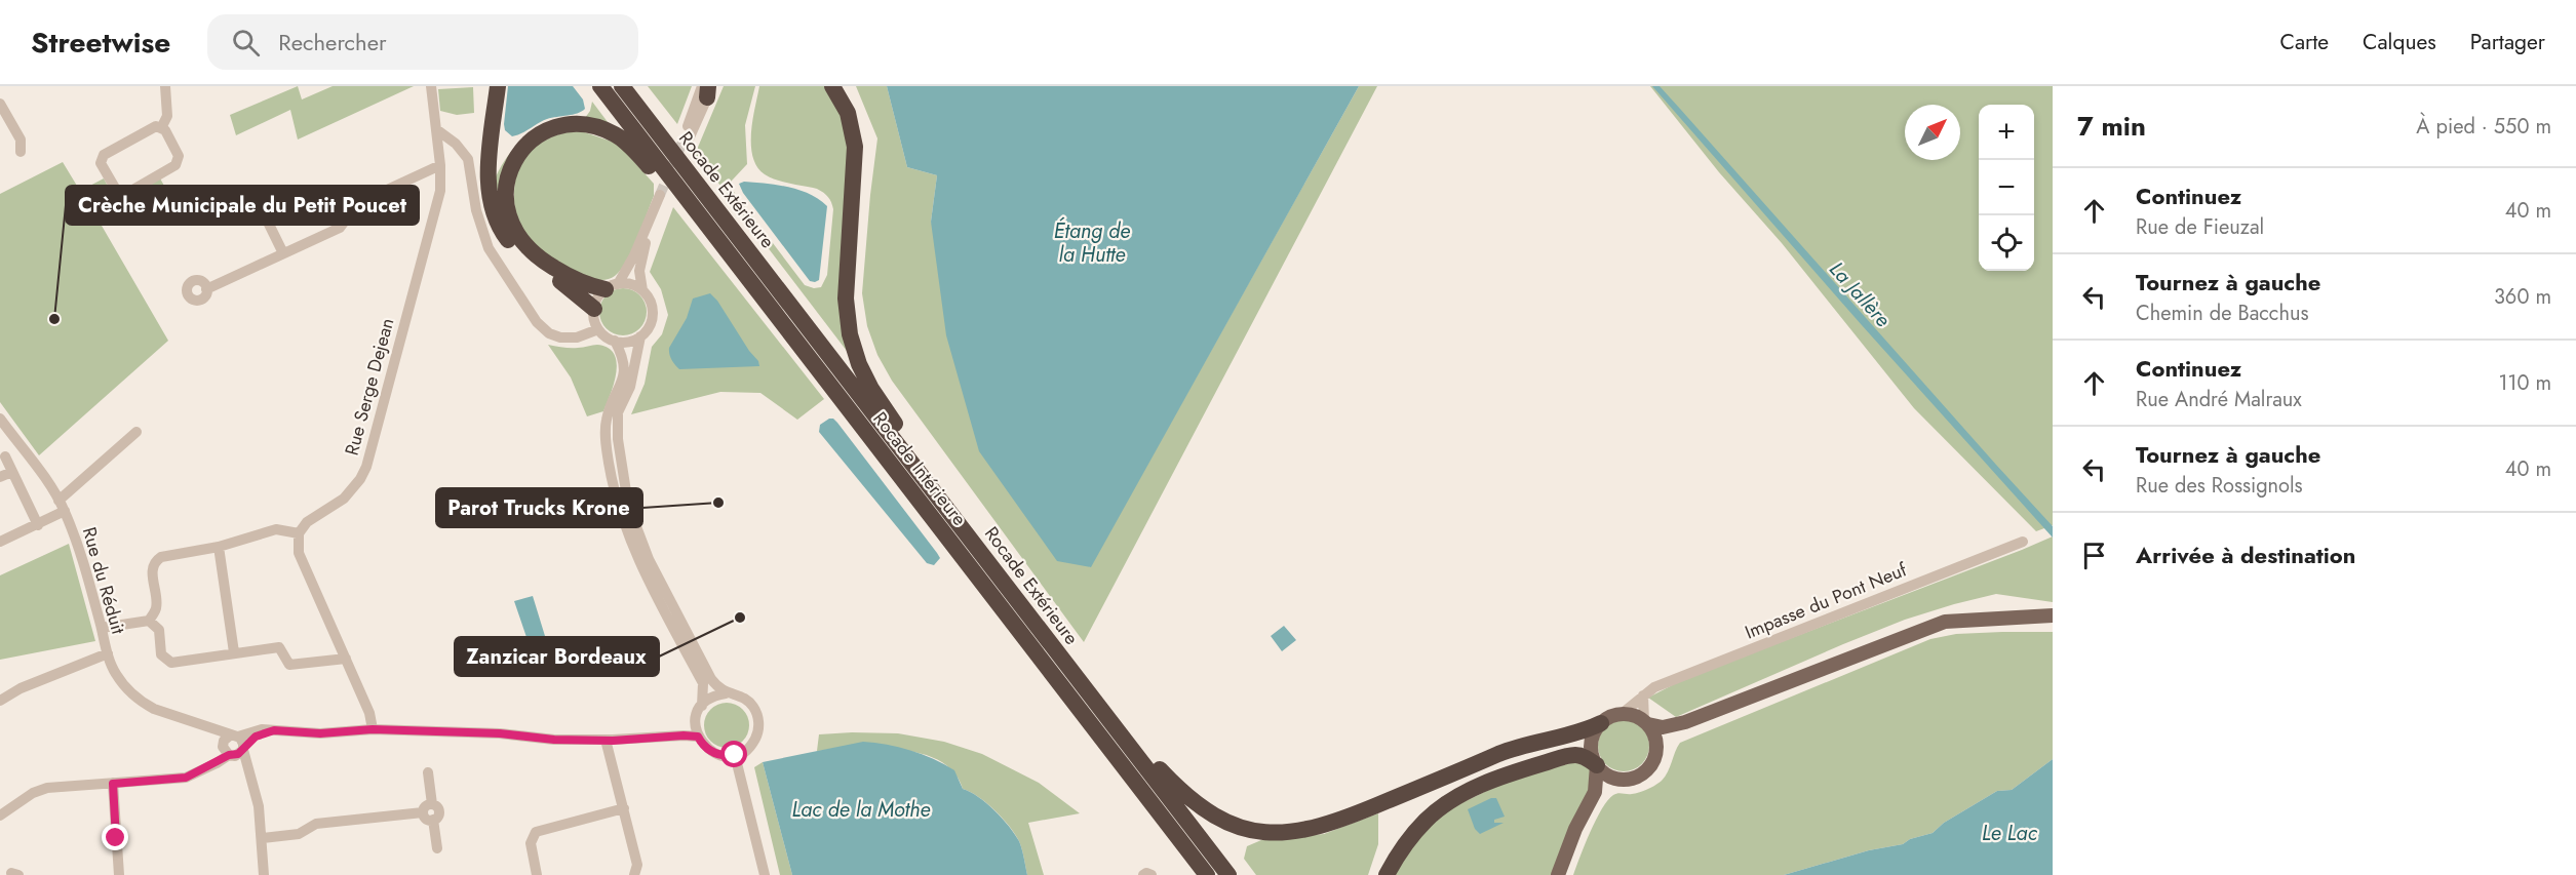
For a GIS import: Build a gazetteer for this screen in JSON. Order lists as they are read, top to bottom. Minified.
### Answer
{"streets":{"highway":["Rocade Extérieure","Rocade Intérieure"],"street":["Rue Serge Dejean","Rue du Réduit","Impasse du Pont Neuf"]},"water":["Étang de la Hutte","La Jallère","Lac de la Mothe","Le Lac"],"places":["Crèche Municipale du Petit Poucet","Parot Trucks Krone","Zanzicar Bordeaux"],"north":"top right","page":{"header":"Streetwise","search":"Rechercher","nav":["Carte","Calques","Partager"],"heading":["7 min","À pied · 550 m"],"map_buttons":["+","−"],"list":[["Continuez","Rue de Fieuzal","40 m"],["Tournez à gauche","Chemin de Bacchus","360 m"],["Continuez","Rue André Malraux","110 m"],["Tournez à gauche","Rue des Rossignols","40 m"],"Arrivée à destination"]}}
